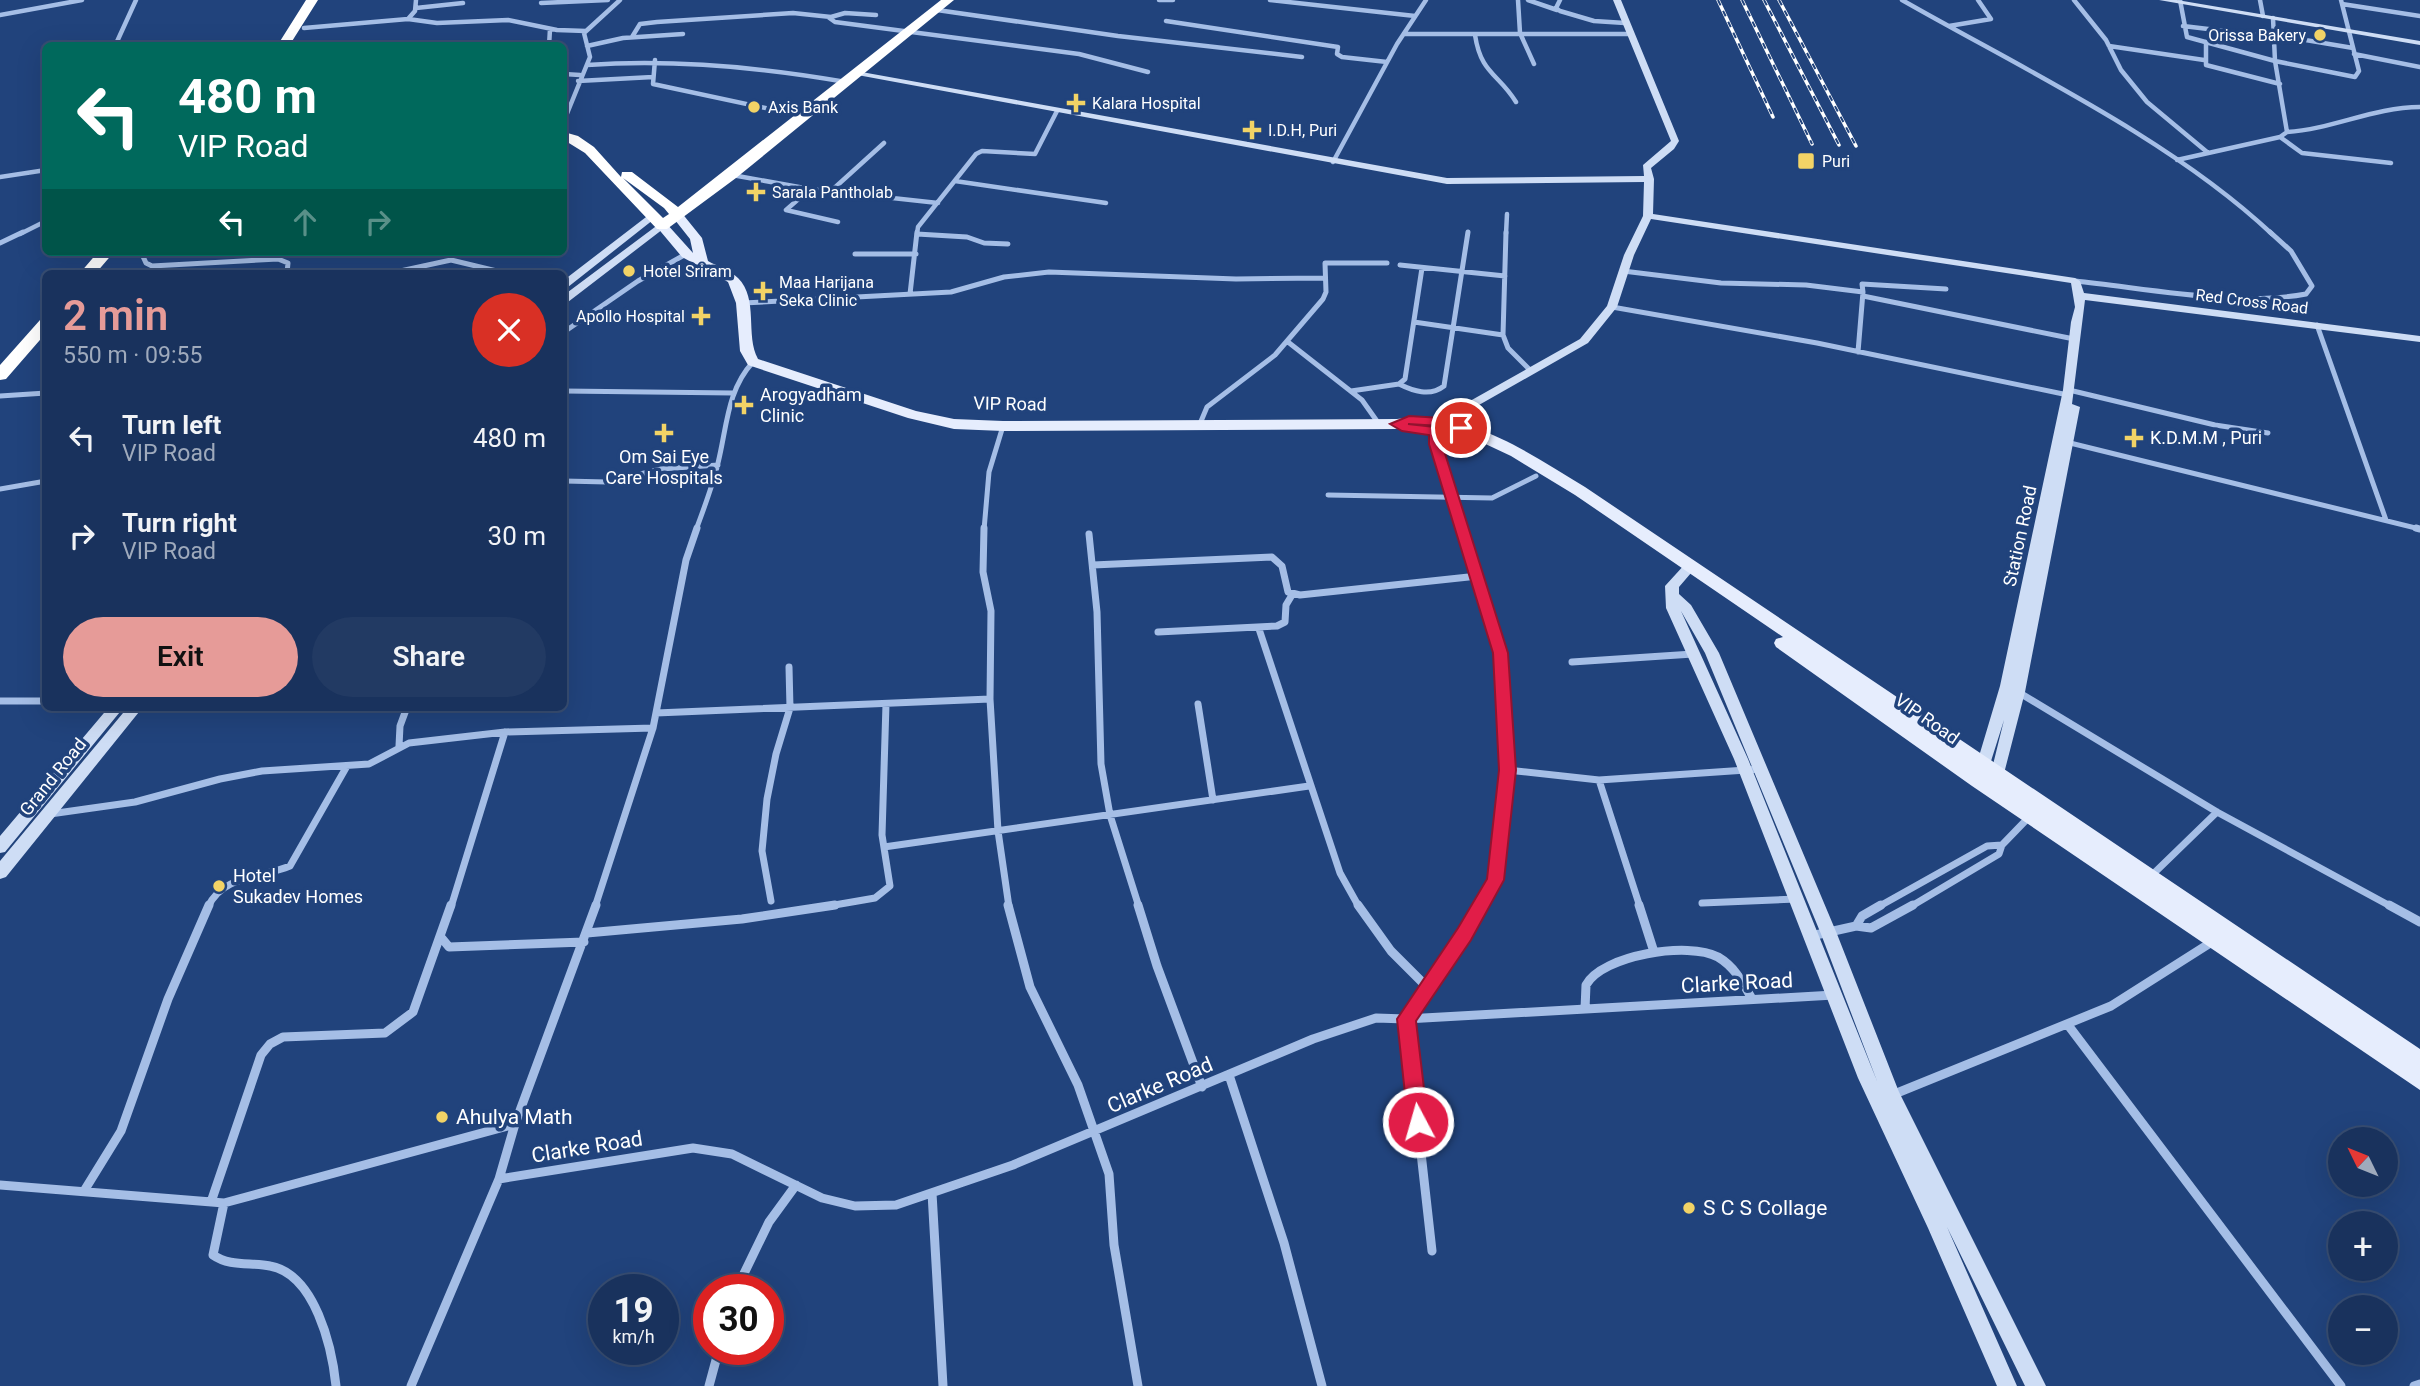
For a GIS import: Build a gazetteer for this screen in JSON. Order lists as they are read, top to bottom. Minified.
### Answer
{"streets":{"main road":["Red Cross Road","VIP Road","Station Road","Grand Road"],"street":["Clarke Road"]},"crossings":[["Red Cross Road","Station Road"],["VIP Road","Station Road"]],"places":{"other":["Orissa Bakery","Axis Bank","Hotel Sriram","Hotel Sukadev Homes","Ahulya Math","S C S Collage"],"health":["Kalara Hospital","I.D.H, Puri","Sarala Pantholab","Maa Harijana Seka Clinic","Apollo Hospital","Arogyadham Clinic","Om Sai Eye Care Hospitals","K.D.M.M , Puri"],"transit":["Puri"]},"north":"top left","page":{"turn":["480 m","VIP Road"],"heading":["2 min","550 m · 09:55"],"list":[{"name":"Turn left","note":"VIP Road","value":"480 m"},{"name":"Turn right","note":"VIP Road","value":"30 m"}],"buttons":["Exit","Share"],"map_buttons":["+","−"],"speed":"19 km/h","limit":"30"}}
